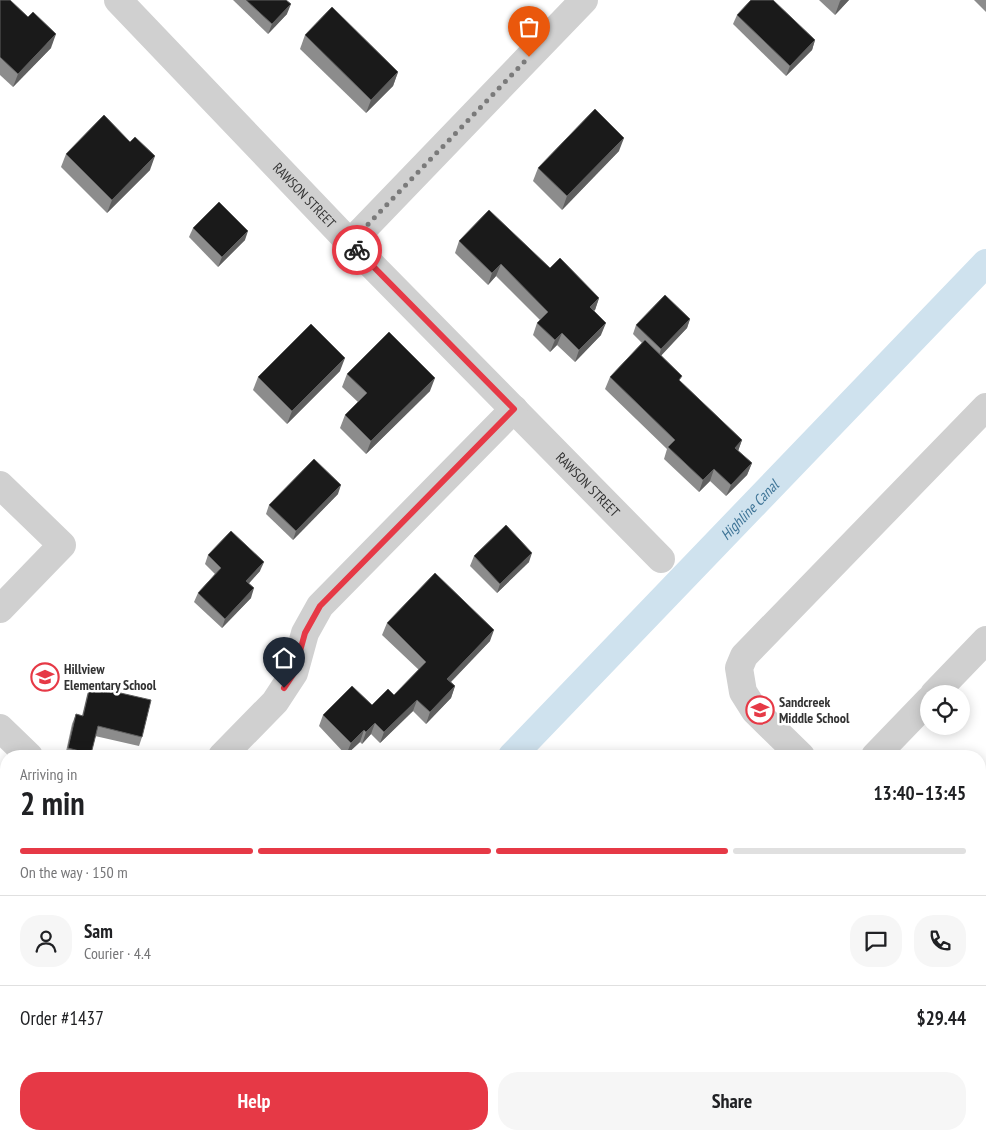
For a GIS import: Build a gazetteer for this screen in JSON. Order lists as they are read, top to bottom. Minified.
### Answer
{"streets":{"street":["RAWSON STREET"]},"water":["Highline Canal"],"places":{"school or university":["Hillview Elementary School","Sandcreek Middle School"]},"page":{"heading":["2 min","Arriving in","13:40–13:45"],"panel":["Sam","Courier · 4.4","Order #1437","$29.44"],"bar":"On the way · 150 m","buttons":["Help","Share"]}}
